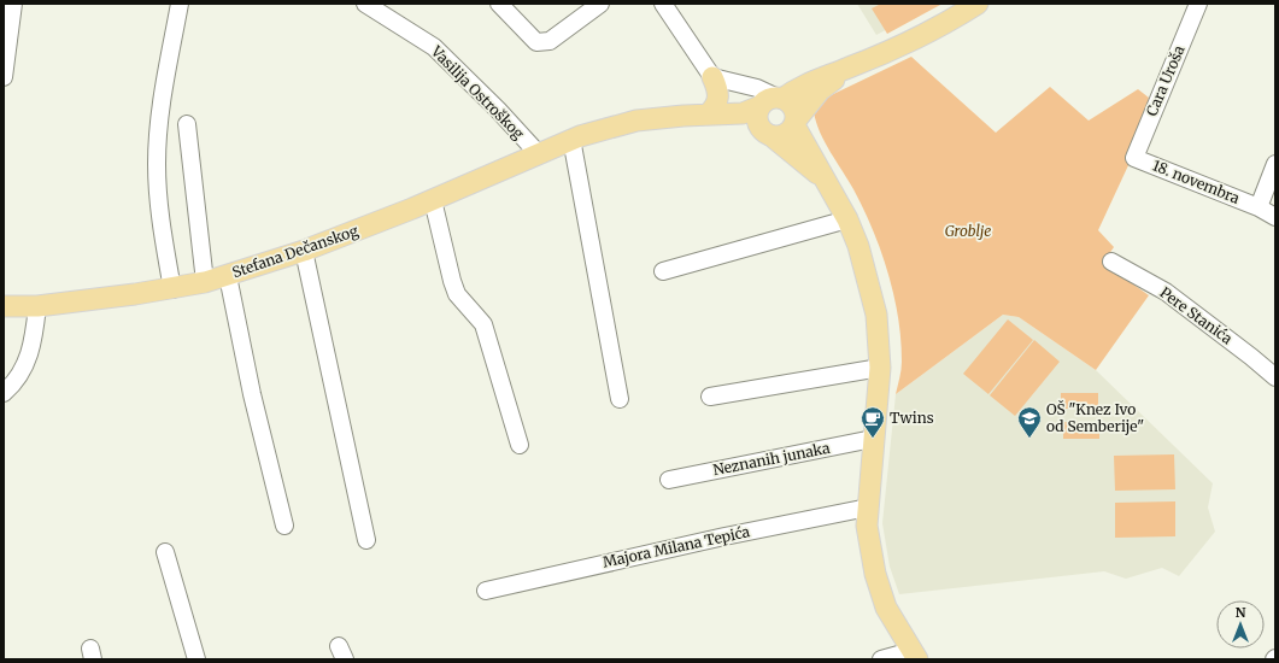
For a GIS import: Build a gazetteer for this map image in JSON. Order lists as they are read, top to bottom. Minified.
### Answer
{"streets":{"main road":["Stefana Dečanskog"],"street":["Cara Uroša","Vasilija Ostroškog","18. novembra","Pere Stanića","Neznanih junaka","Majora Milana Tepića"]},"crossings":[["Cara Uroša","18. novembra"],["Vasilija Ostroškog","Stefana Dečanskog"]],"parks":["Groblje"],"places":{"cafe":["Twins"],"school or university":["OŠ \"Knez Ivo od Semberije\""]},"north":"top"}
